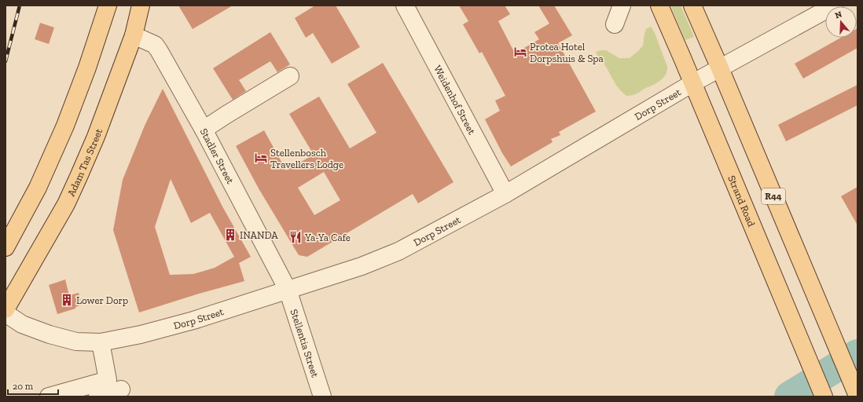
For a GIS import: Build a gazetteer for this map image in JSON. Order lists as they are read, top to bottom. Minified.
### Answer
{"streets":{"main road":["Adam Tas Street","R44","Strand Road"],"street":["Weidenhof Street","Dorp Street","Stadler Street","Stellentia Street"]},"crossings":[["Weidenhof Street","Dorp Street"],["Dorp Street","Stadler Street"],["Dorp Street","R44"],["Dorp Street","Strand Road"],["Dorp Street","Stellentia Street"],["Stadler Street","Adam Tas Street"],["Stadler Street","Stellentia Street"]],"places":{"hotel":["Protea Hotel Dorpshuis & Spa","Stellenbosch Travellers Lodge"],"building":["INANDA","Lower Dorp"],"restaurant":["Ya-Ya Cafe"]},"scale_bar":"20 m","north":"top"}
